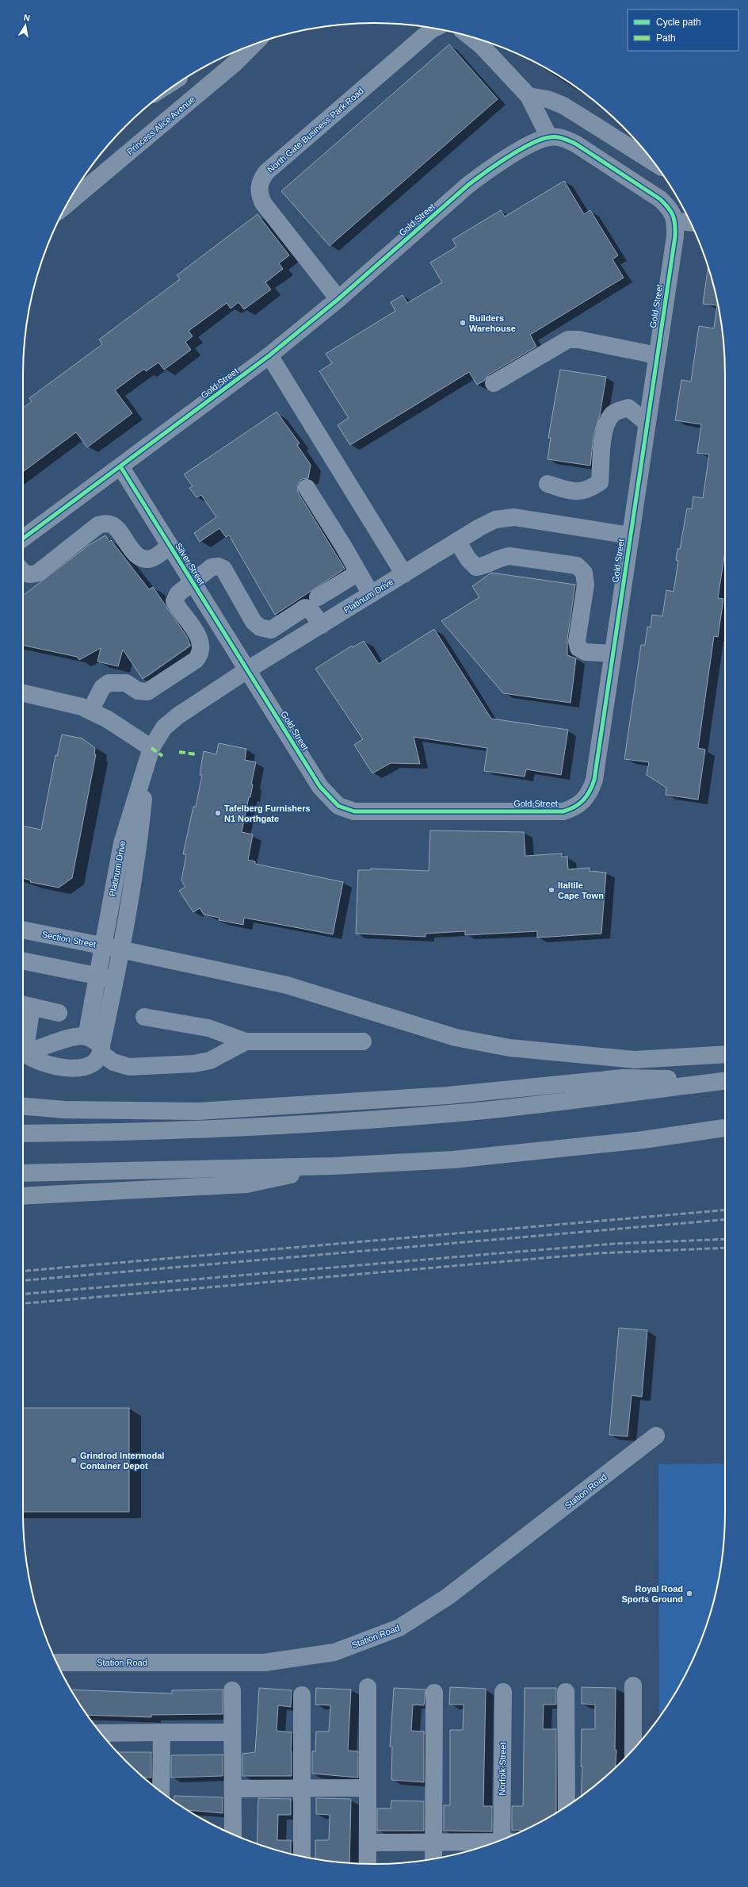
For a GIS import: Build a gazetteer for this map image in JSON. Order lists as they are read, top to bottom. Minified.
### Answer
{"streets":{"street":["Princess Alice Avenue","North Gate Business Park Road","Gold Street","Silver Street","Platinum Drive","Section Street","Station Road","Norfolk Street"]},"crossings":[["North Gate Business Park Road","Gold Street"],["Gold Street","Silver Street"],["Gold Street","Platinum Drive"],["Silver Street","Platinum Drive"],["Platinum Drive","Section Street"]],"places":["Builders Warehouse","Tafelberg Furnishers N1 Northgate","Italtile Cape Town","Grindrod Intermodal Container Depot","Royal Road Sports Ground"],"legend":["Cycle path","Path"],"north":"top"}
